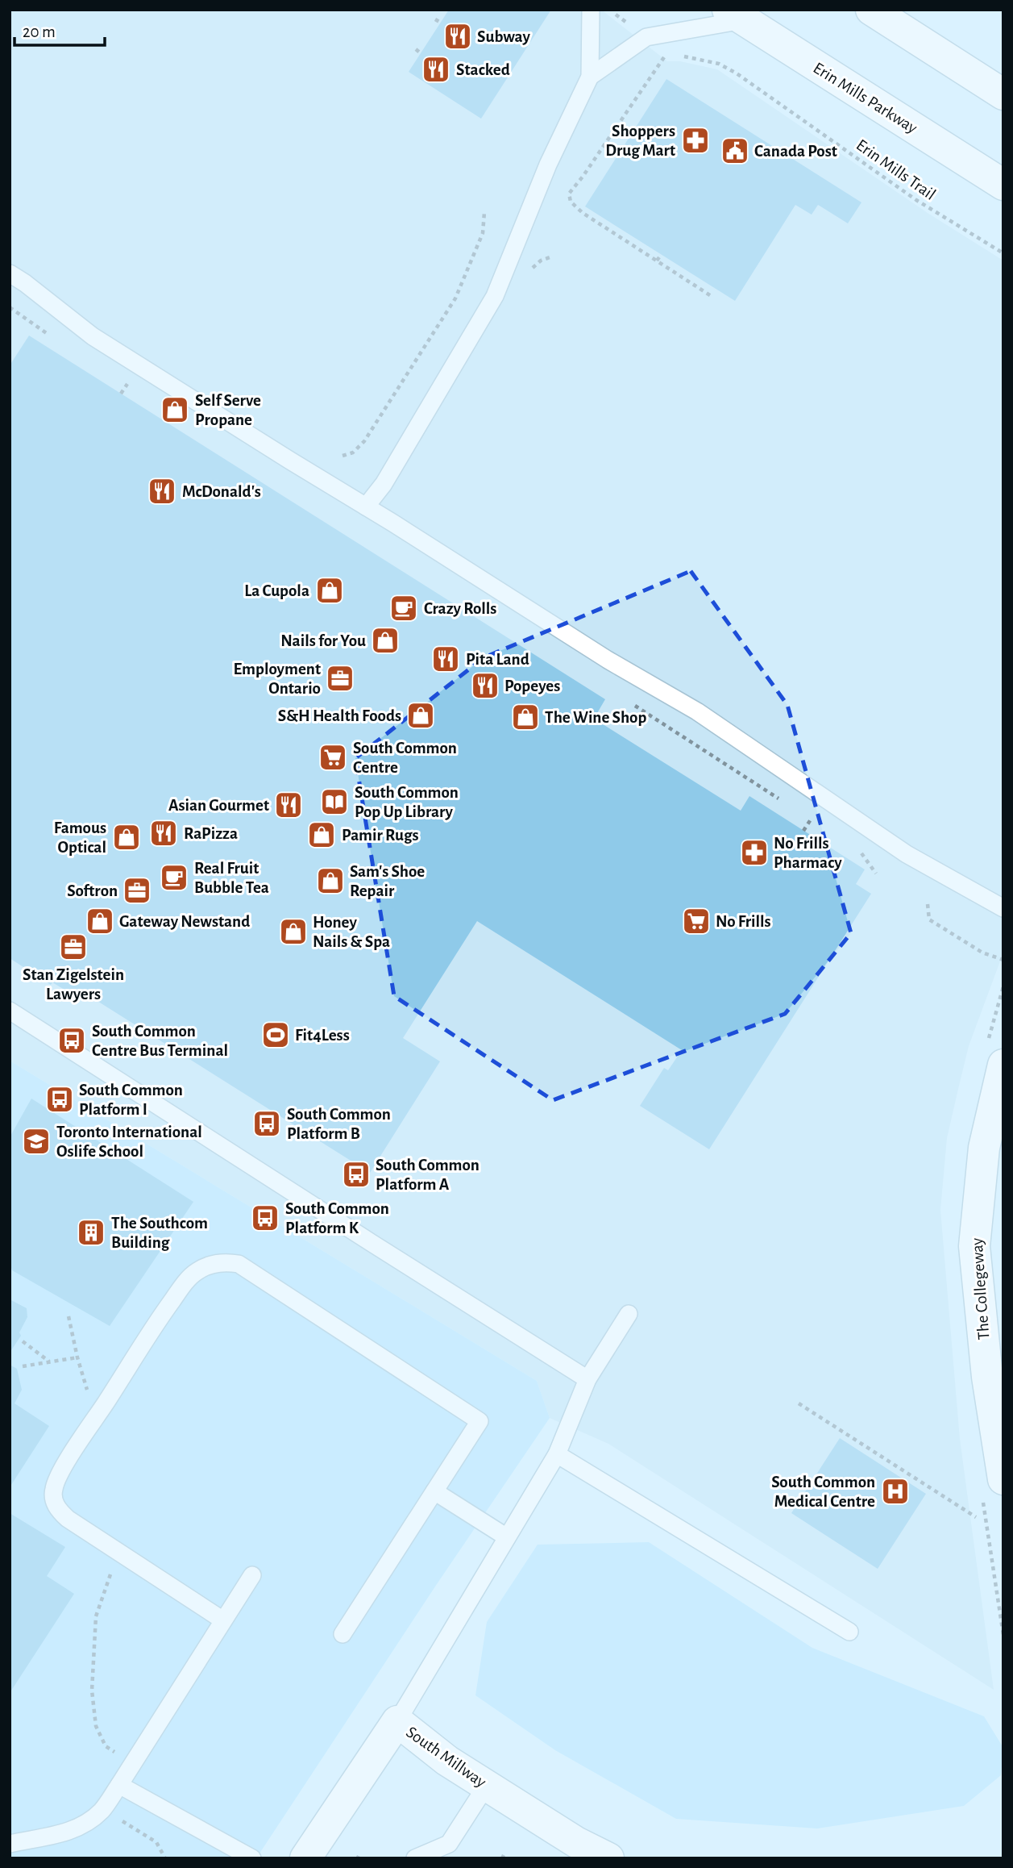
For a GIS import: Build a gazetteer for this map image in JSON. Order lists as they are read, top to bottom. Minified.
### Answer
{"streets":{"street":["Erin Mills Parkway","The Collegeway","South Millway"],"path":["Erin Mills Trail"]},"places":{"restaurant":["Subway","Stacked","McDonald's","Pita Land","Popeyes","Asian Gourmet","RaPizza"],"pharmacy":["Shoppers Drug Mart","No Frills Pharmacy"],"public building":["Canada Post"],"shop":["Self Serve Propane","La Cupola","Nails for You","S&H Health Foods","The Wine Shop","Pamir Rugs","Famous Optical","Sam's Shoe Repair","Gateway Newstand","Honey Nails & Spa"],"cafe":["Crazy Rolls","Real Fruit Bubble Tea"],"office":["Employment Ontario","Softron","Stan Zigelstein Lawyers"],"supermarket":["South Common Centre","No Frills"],"library":["South Common Pop Up Library"],"sports":["Fit4Less"],"bus stop":["South Common Centre Bus Terminal","South Common Platform I","South Common Platform B","South Common Platform A","South Common Platform K"],"school or university":["Toronto International Oslife School"],"building":["The Southcom Building"],"hospital":["South Common Medical Centre"]},"scale_bar":"20 m"}
